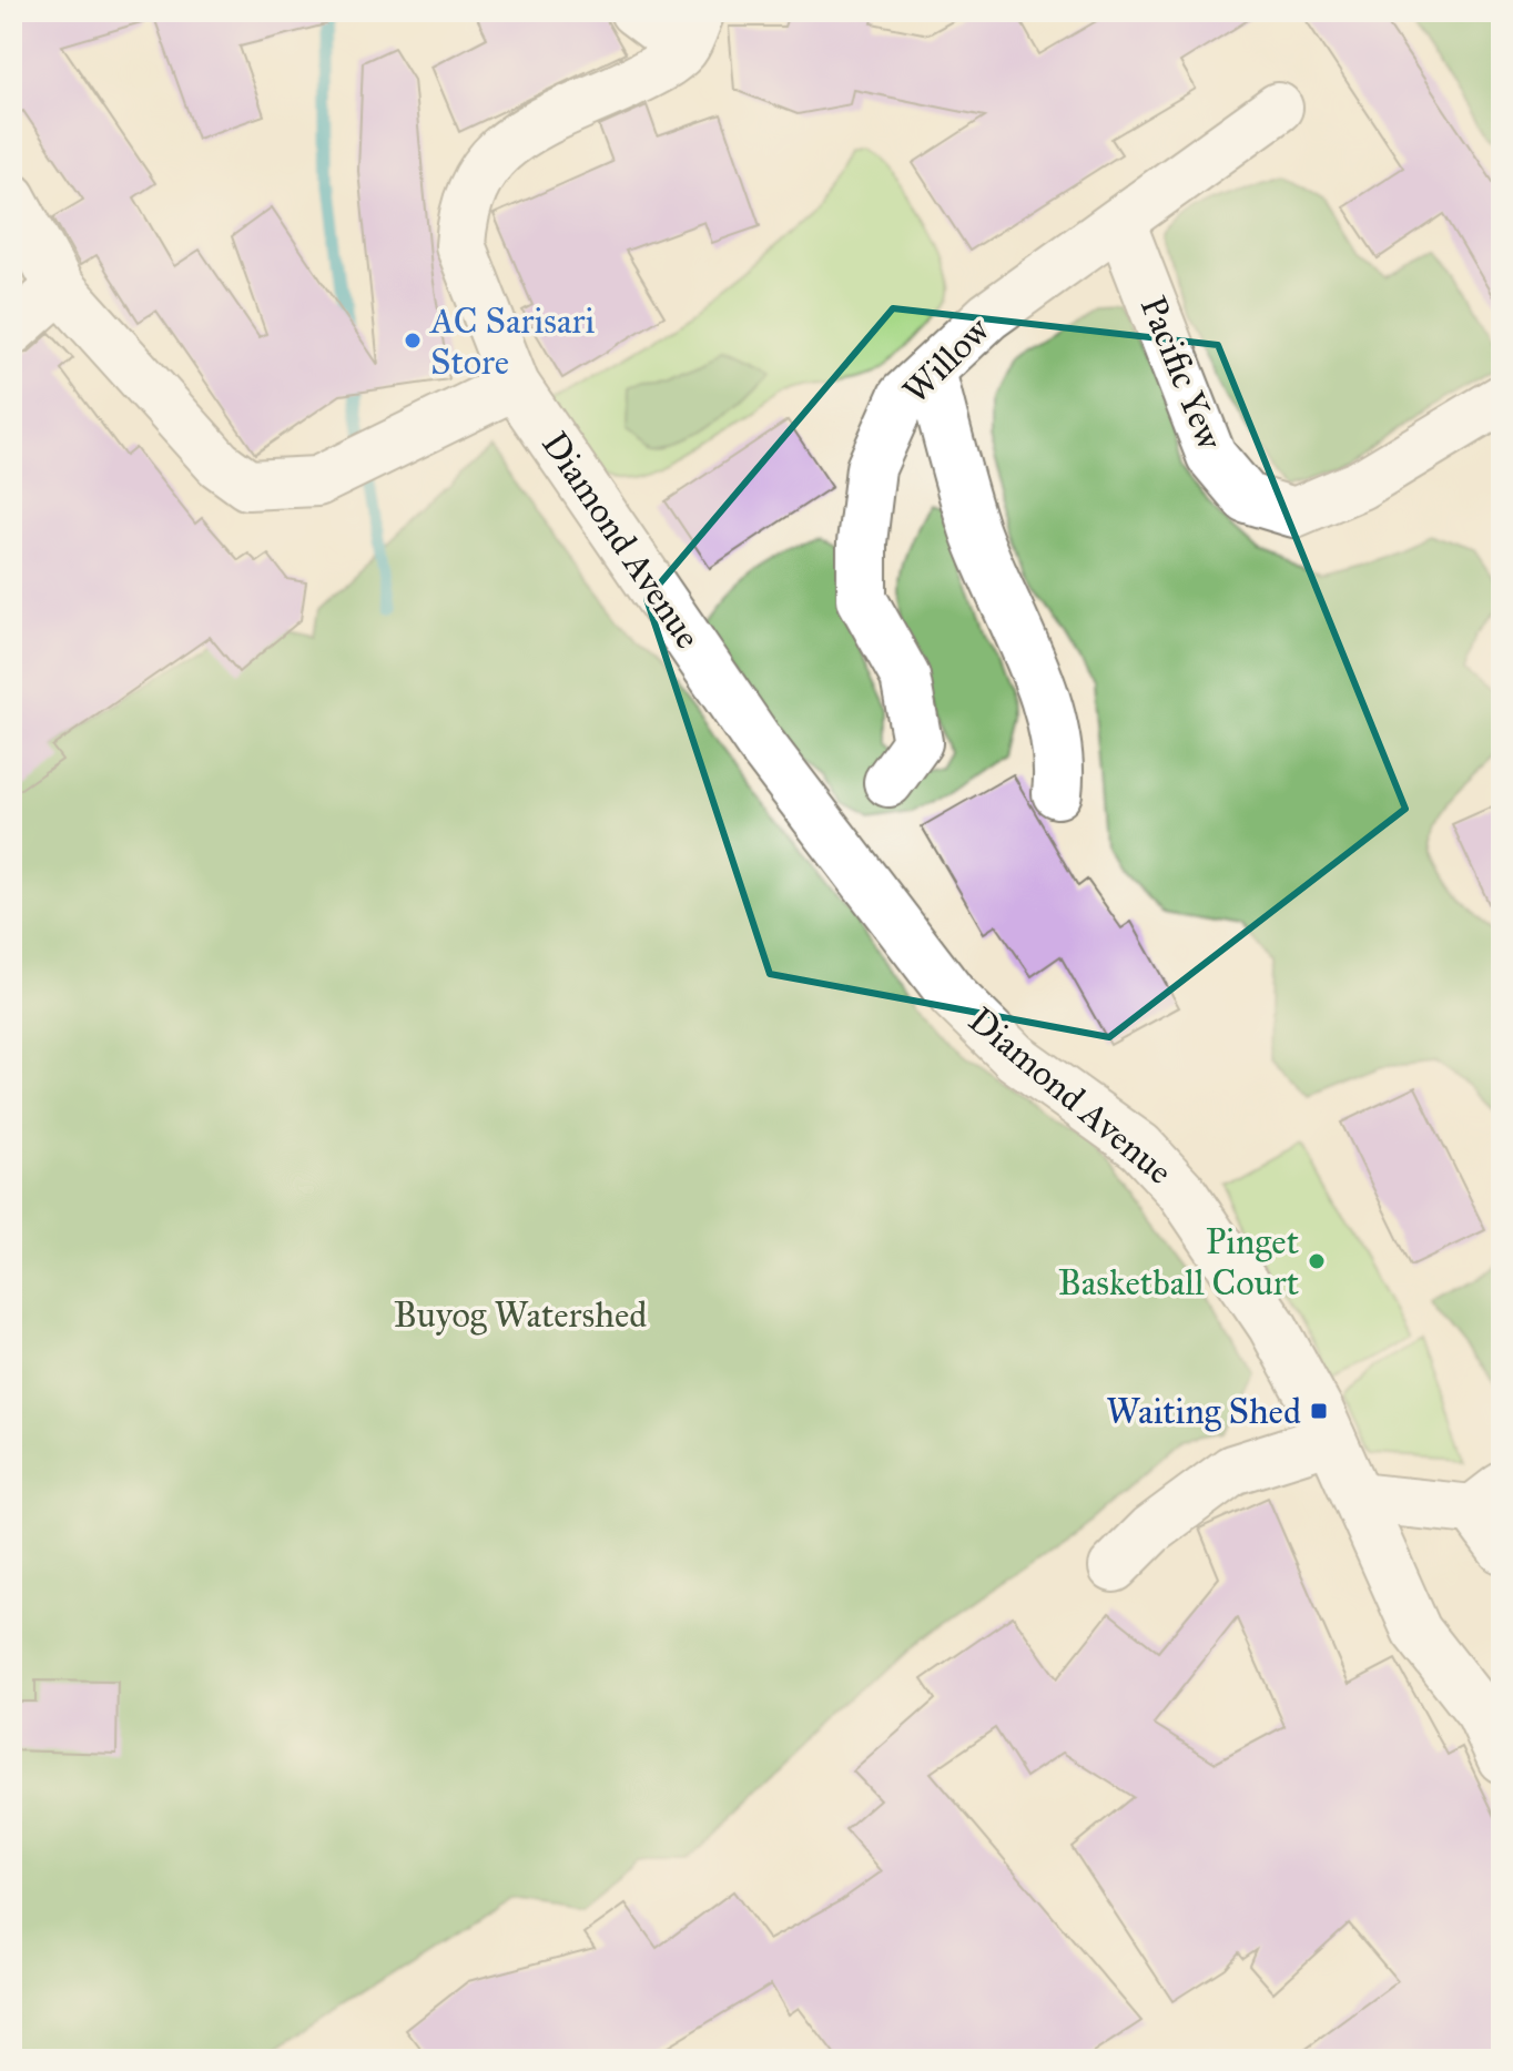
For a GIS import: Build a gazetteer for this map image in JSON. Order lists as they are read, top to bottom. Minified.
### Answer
{"streets":{"street":["Willow","Pacific Yew","Diamond Avenue"]},"crossings":[["Willow","Pacific Yew"]],"parks":["Buyog Watershed"],"places":{"other":["AC Sarisari Store","Pinget Basketball Court"],"transit":["Waiting Shed"]}}
